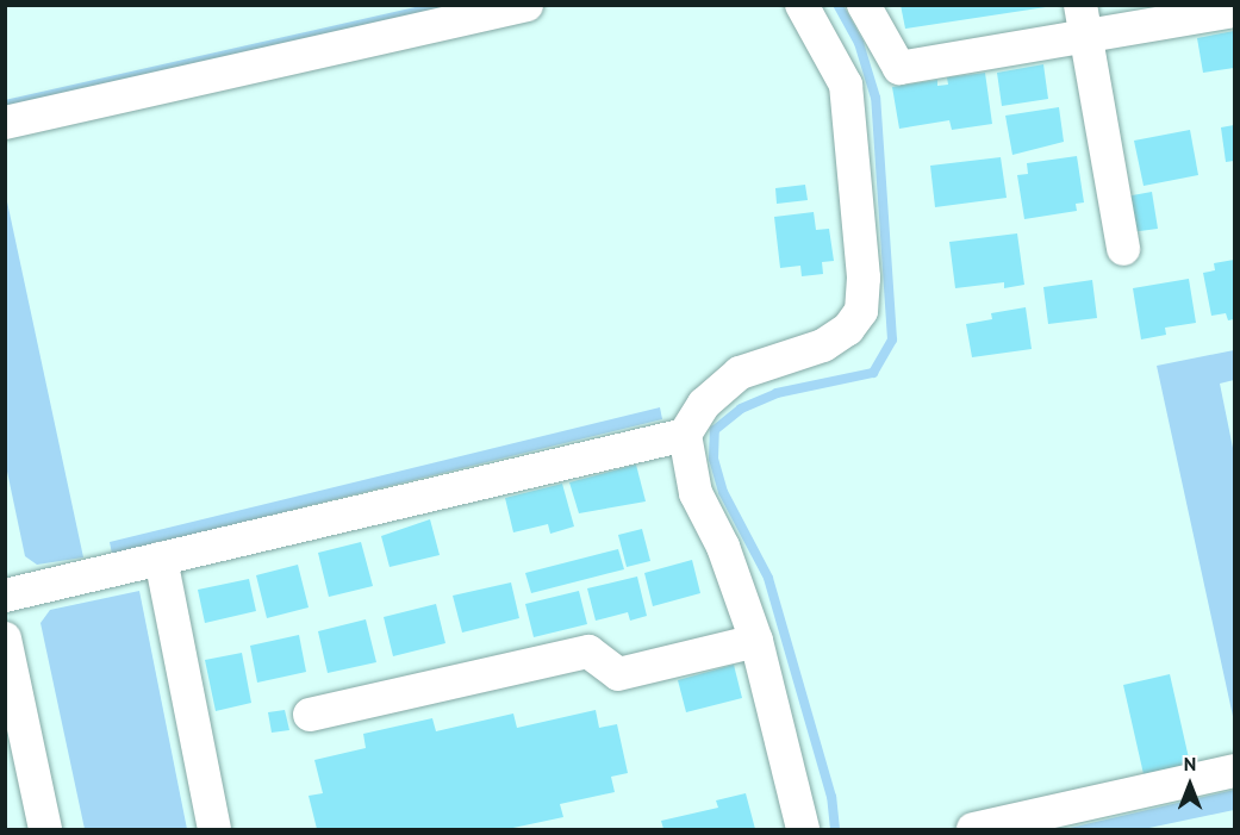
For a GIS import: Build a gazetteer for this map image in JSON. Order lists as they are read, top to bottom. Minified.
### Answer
{"north":"top"}
